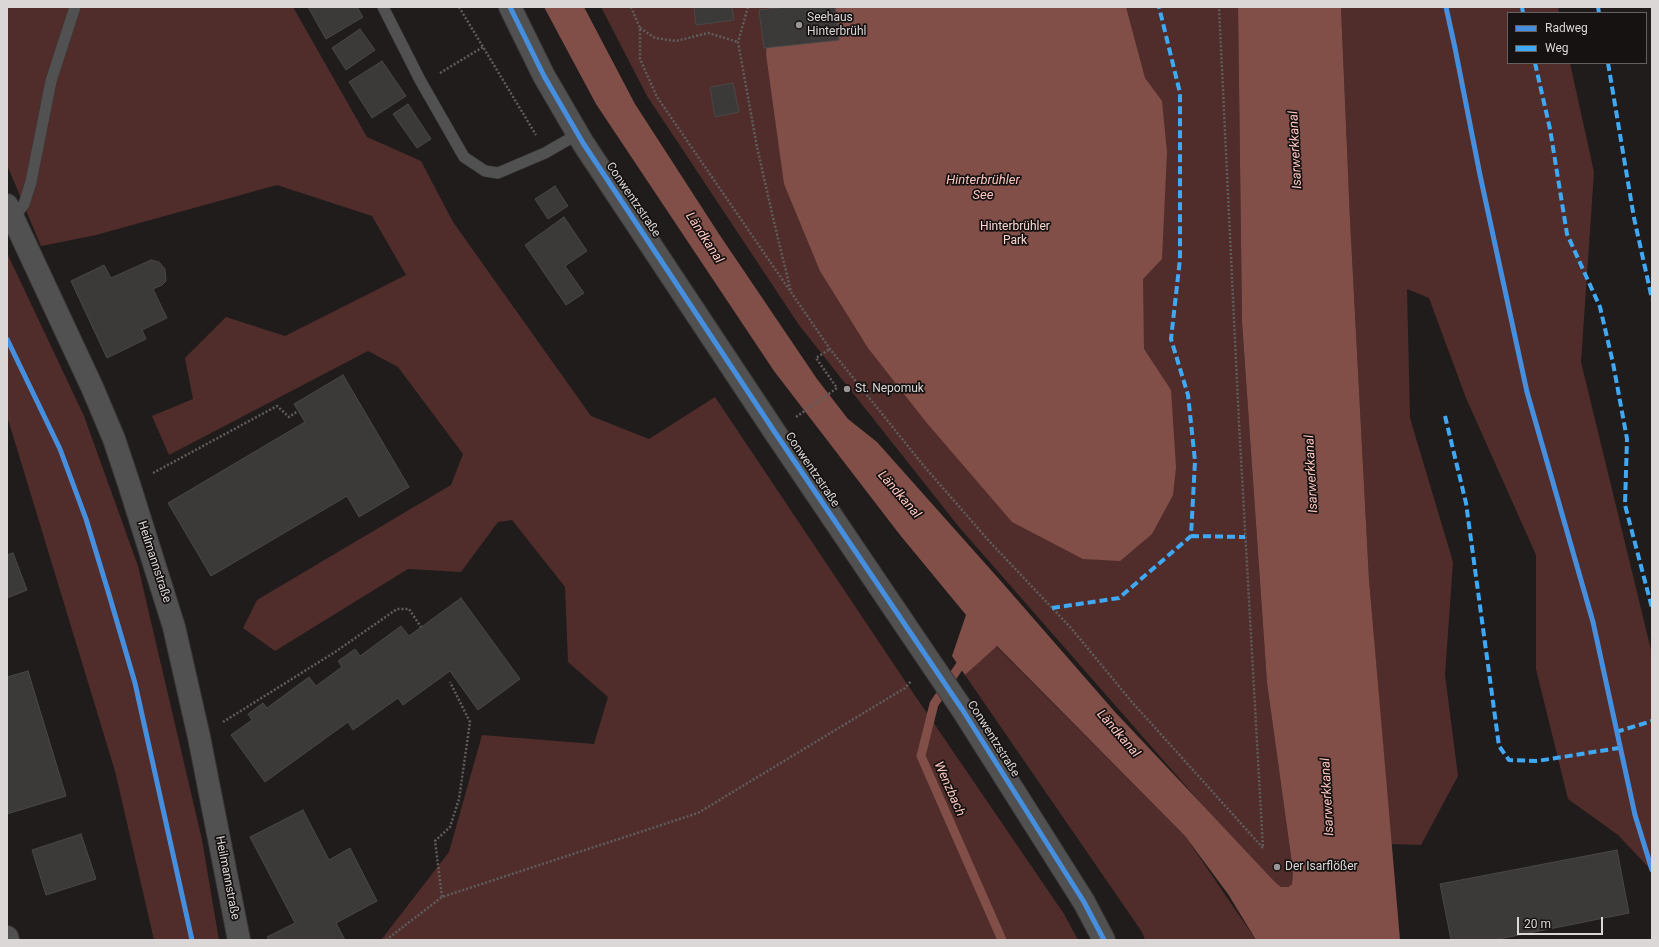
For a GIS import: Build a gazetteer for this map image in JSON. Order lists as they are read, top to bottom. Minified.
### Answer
{"streets":{"street":["Conwentzstraße","Heilmannstraße"]},"water":["Isarwerkkanal","Hinterbrühler See","Ländkanal","Wenzbach"],"parks":["Hinterbrühler Park"],"places":["Seehaus Hinterbrühl","St. Nepomuk","Der Isarflößer"],"legend":["Radweg","Weg"],"scale_bar":"20 m"}
